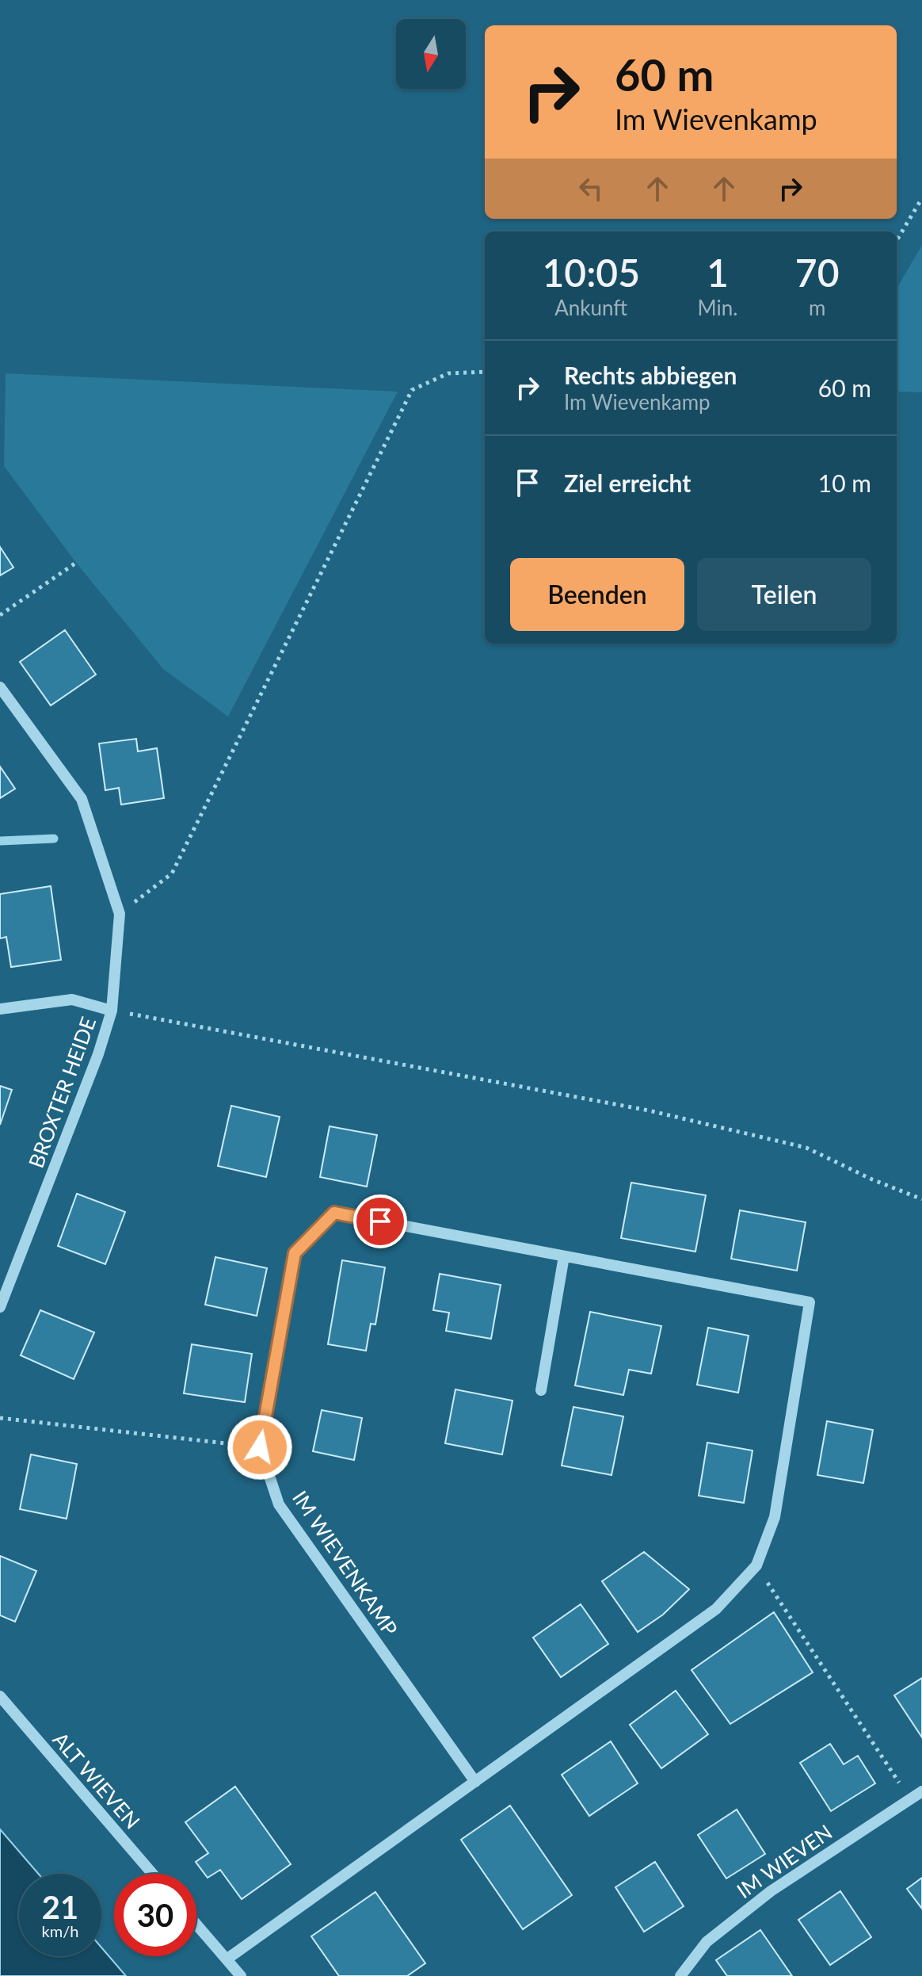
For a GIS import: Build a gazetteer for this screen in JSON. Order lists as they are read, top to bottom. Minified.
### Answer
{"streets":{"street":["BROXTER HEIDE","IM WIEVENKAMP","ALT WIEVEN","IM WIEVEN"]},"north":"bottom","page":{"turn":["60 m","Im Wievenkamp"],"eta":["10:05","Ankunft","1","Min.","70","m"],"list":[{"name":"Rechts abbiegen","note":"Im Wievenkamp","value":"60 m"},{"name":"Ziel erreicht","value":"10 m"}],"buttons":["Beenden","Teilen"],"speed":"21 km/h","limit":"30"}}
